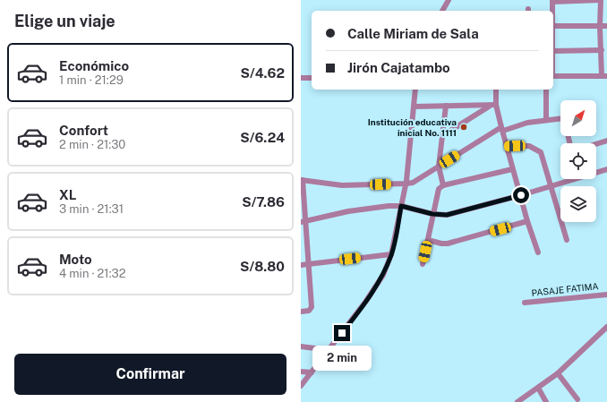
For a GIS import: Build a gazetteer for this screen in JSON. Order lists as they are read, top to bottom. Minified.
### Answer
{"streets":{"street":["PASAJE FATIMA"]},"places":["Institución educativa inicial No. 1111"],"north":"top right","page":{"heading":"Elige un viaje","banner":["Calle Miriam de Sala","Jirón Cajatambo"],"list":[{"name":"Económico","note":"1 min · 21:29","value":"S/4.62"},{"name":"Confort","note":"2 min · 21:30","value":"S/6.24"},{"name":"XL","note":"3 min · 21:31","value":"S/7.86"},{"name":"Moto","note":"4 min · 21:32","value":"S/8.80"}],"bubble":"2 min","buttons":"Confirmar"}}
